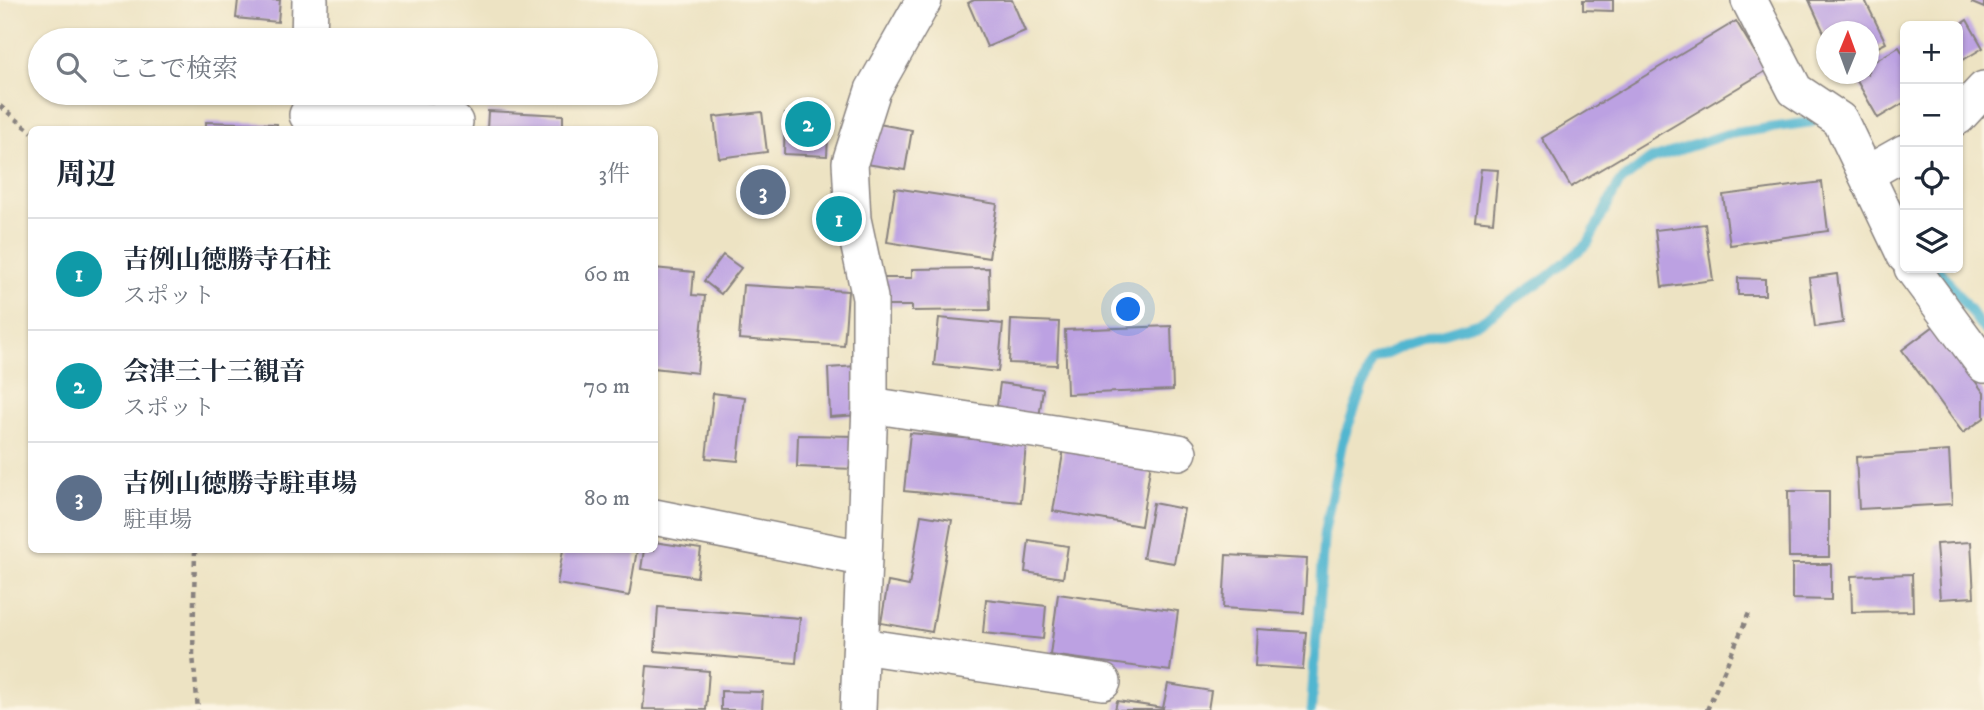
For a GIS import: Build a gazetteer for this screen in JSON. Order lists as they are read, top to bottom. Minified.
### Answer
{"north":"top","page":{"map_buttons":["+","−"],"search":"ここで検索","pins":["2","3","1"],"heading":["周辺","3件"],"list":[{"mark":"1","name":"吉例山徳勝寺石柱","note":"スポット","value":"60 m"},{"mark":"2","name":"会津三十三観音","note":"スポット","value":"70 m"},{"mark":"3","name":"吉例山徳勝寺駐車場","note":"駐車場","value":"80 m"}]}}
